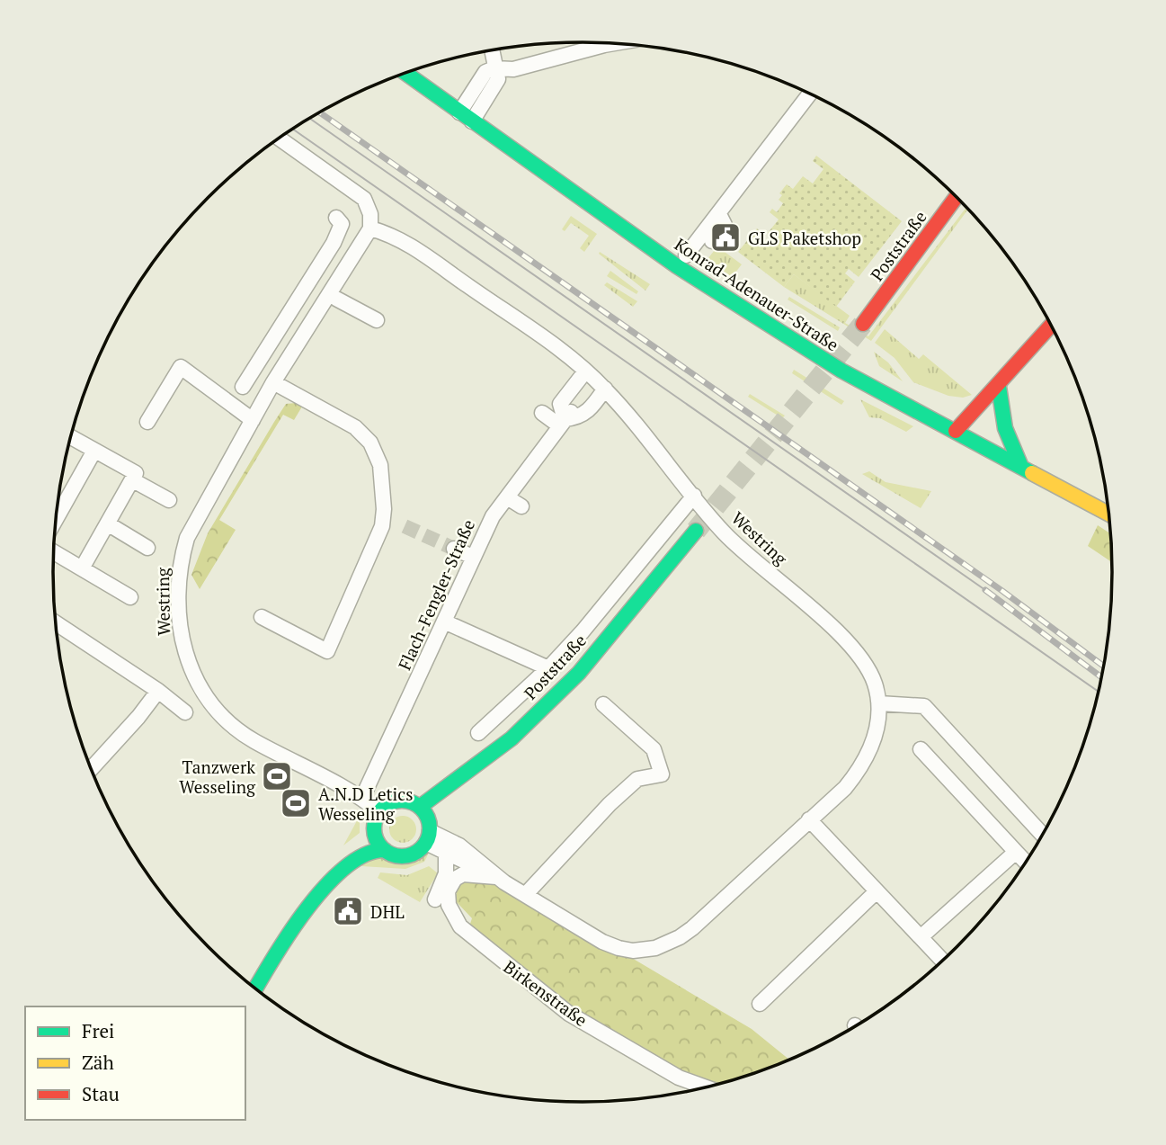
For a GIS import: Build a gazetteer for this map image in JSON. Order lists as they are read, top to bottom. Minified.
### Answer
{"streets":{"street":["Poststraße","Konrad-Adenauer-Straße","Westring","Flach-Fengler-Straße","Birkenstraße"]},"crossings":[["Poststraße","Westring"],["Westring","Flach-Fengler-Straße"],["Westring","Birkenstraße"]],"places":{"public building":["GLS Paketshop","DHL"],"sports":["Tanzwerk Wesseling","A.N.D Letics Wesseling"]},"legend":["Frei","Zäh","Stau"]}
